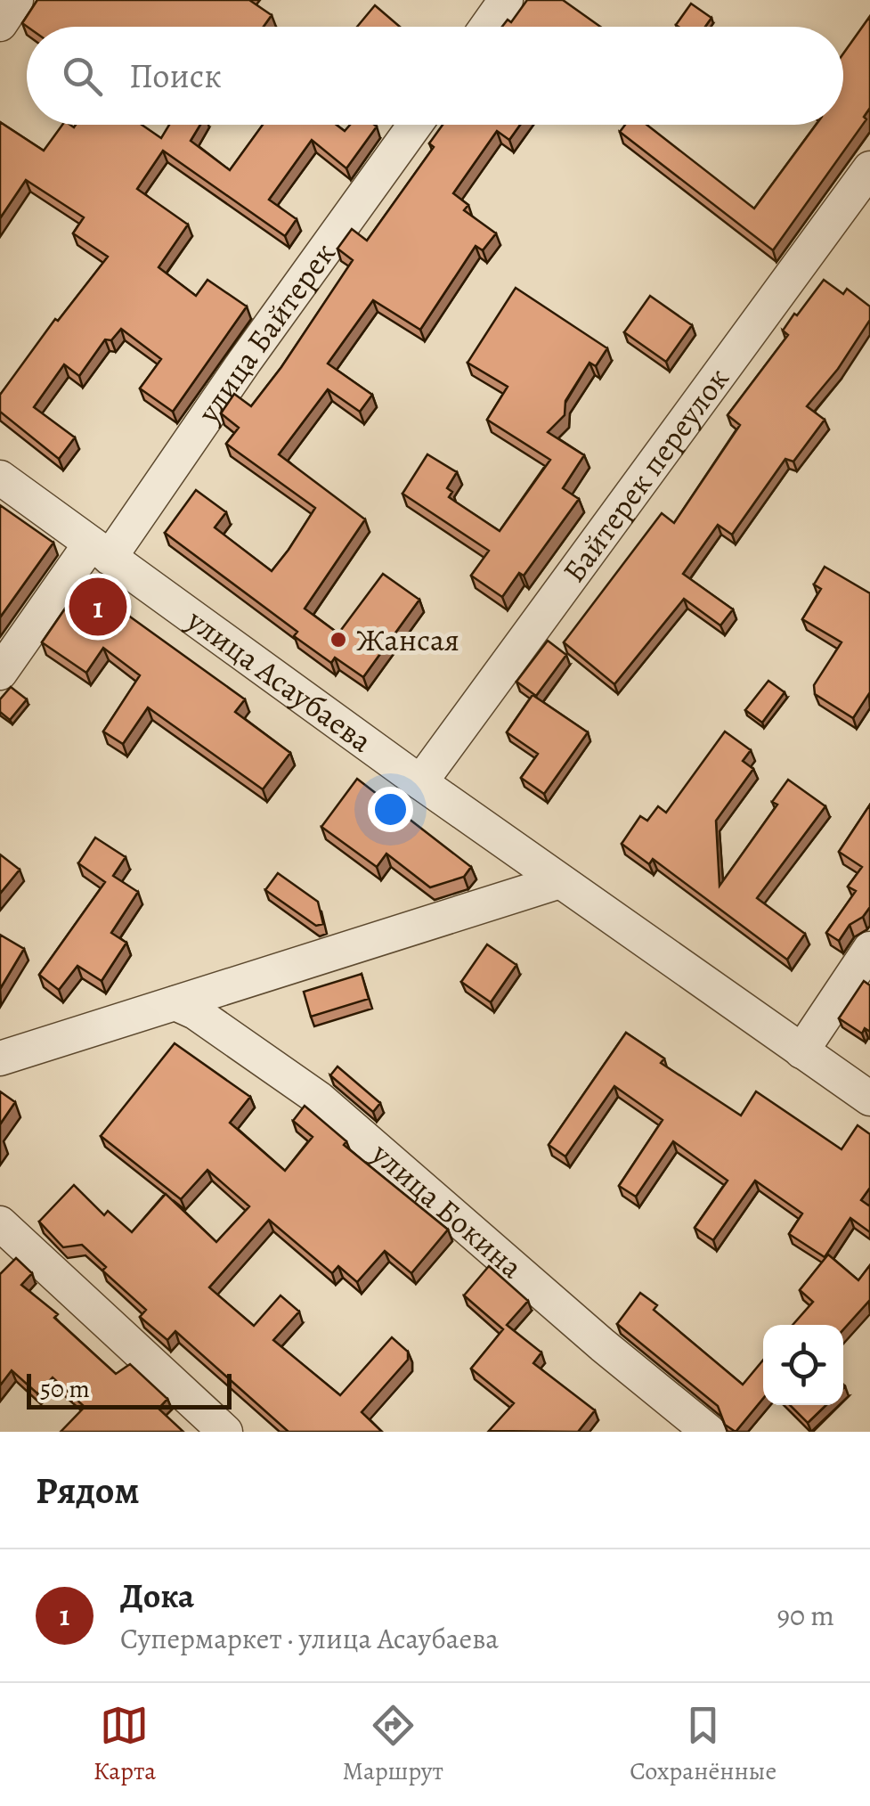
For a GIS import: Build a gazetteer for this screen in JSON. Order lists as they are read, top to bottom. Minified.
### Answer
{"streets":{"street":["улица Байтерек","Байтерек переулок","улица Асаубаева","улица Бокина"]},"crossings":[["улица Байтерек","улица Асаубаева"],["Байтерек переулок","улица Асаубаева"]],"places":["Жансая"],"scale_bar":"50 m","page":{"search":"Поиск","pins":"1","scale":"50 m","heading":"Рядом","list":[{"mark":"1","name":"Дока","note":"Супермаркет · улица Асаубаева","value":"90 m"}],"nav":["Карта","Маршрут","Сохранённые"]}}
